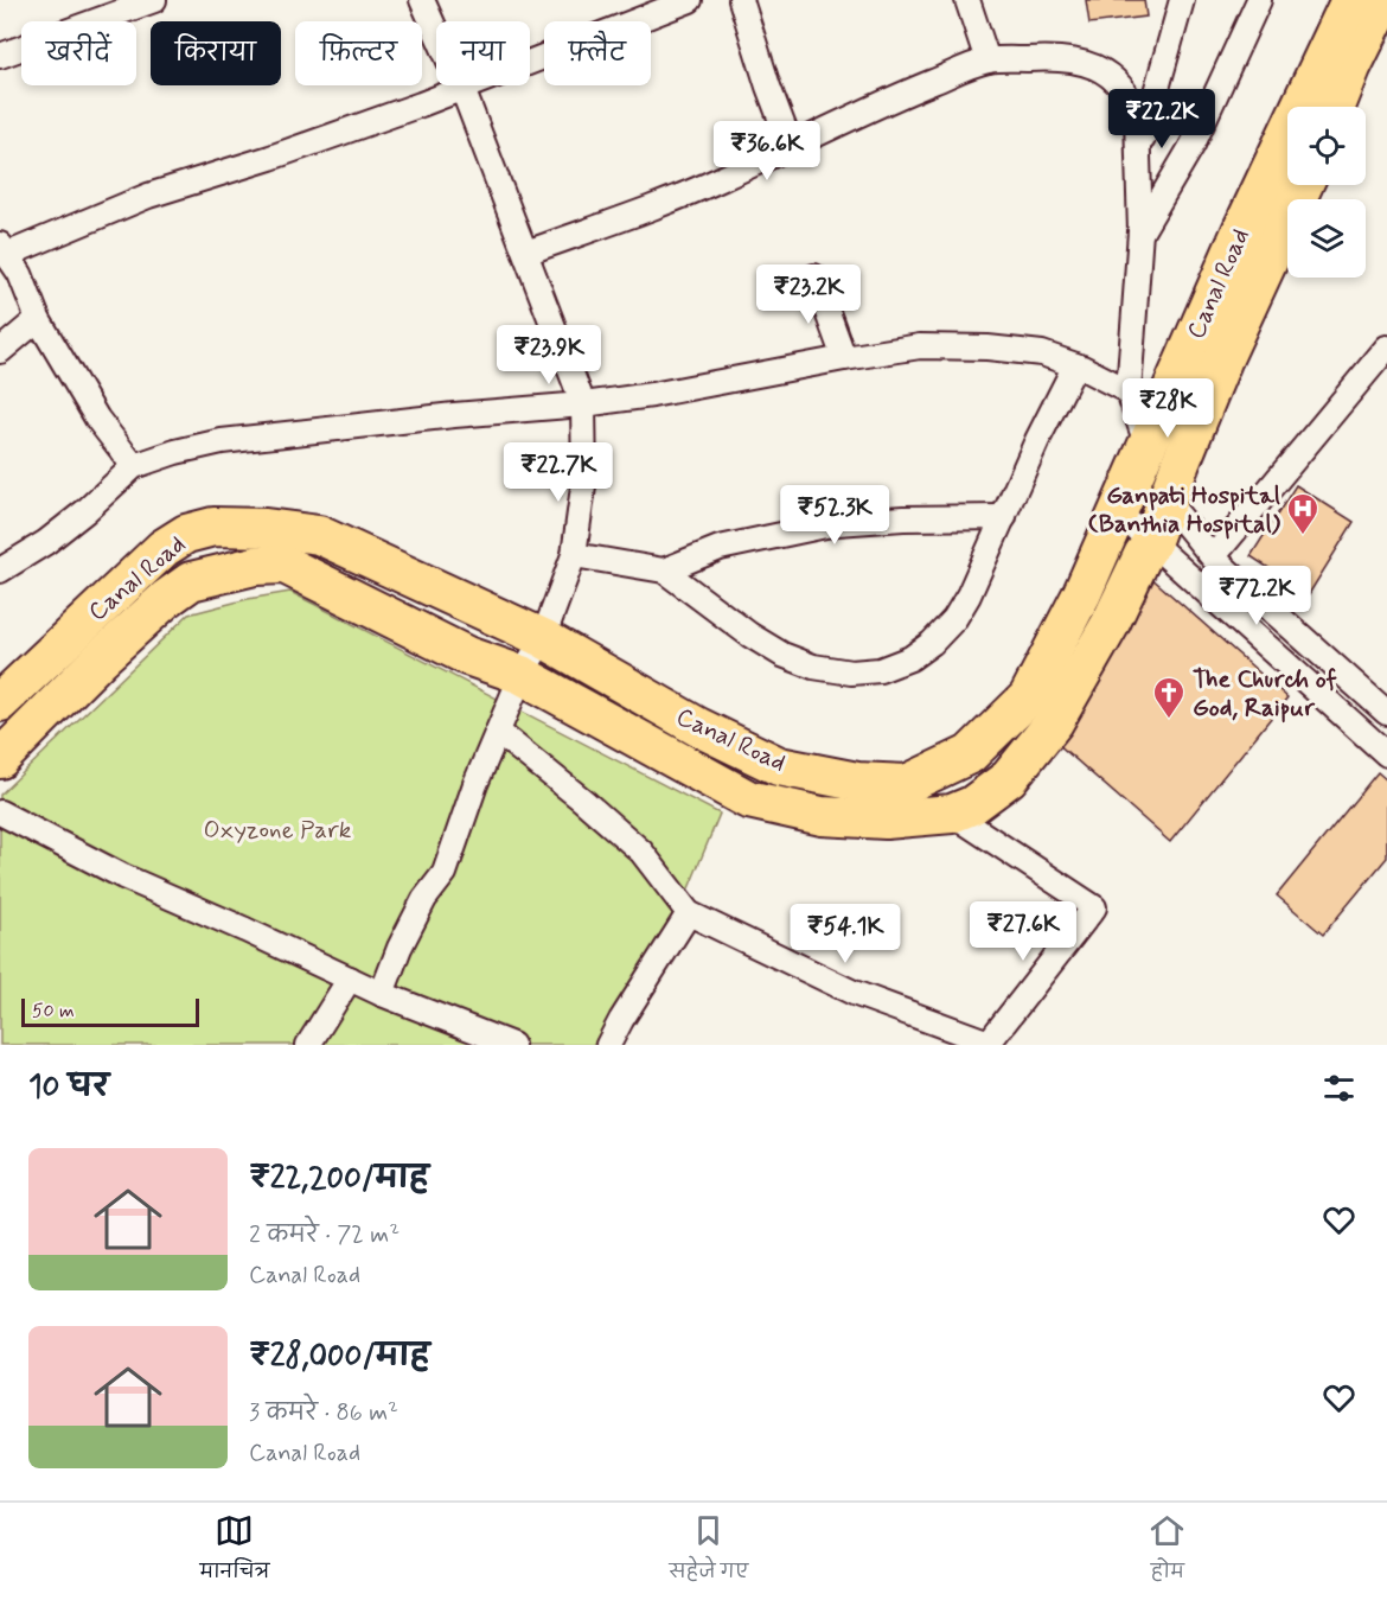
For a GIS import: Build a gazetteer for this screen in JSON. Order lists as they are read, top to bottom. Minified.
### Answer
{"streets":{"main road":["Canal Road"]},"parks":["Oxyzone Park"],"places":{"hospital":["Ganpati Hospital (Banthia Hospital)"],"church":["The Church of God, Raipur"]},"scale_bar":"50 m","page":{"chip":["खरीदें","किराया","फ़िल्टर","नया","फ़्लैट"],"price":["₹22.2K","₹36.6K","₹23.2K","₹23.9K","₹28K","₹22.7K","₹52.3K","₹72.2K","₹27.6K","₹54.1K"],"scale":"50 m","heading":"10 घर","list":[{"name":"₹22,200/माह","note":"2 कमरे · 72 m² · Canal Road"},{"name":"₹28,000/माह","note":"3 कमरे · 86 m² · Canal Road"}],"tabs":["मानचित्र","सहेजे गए","होम"]}}
